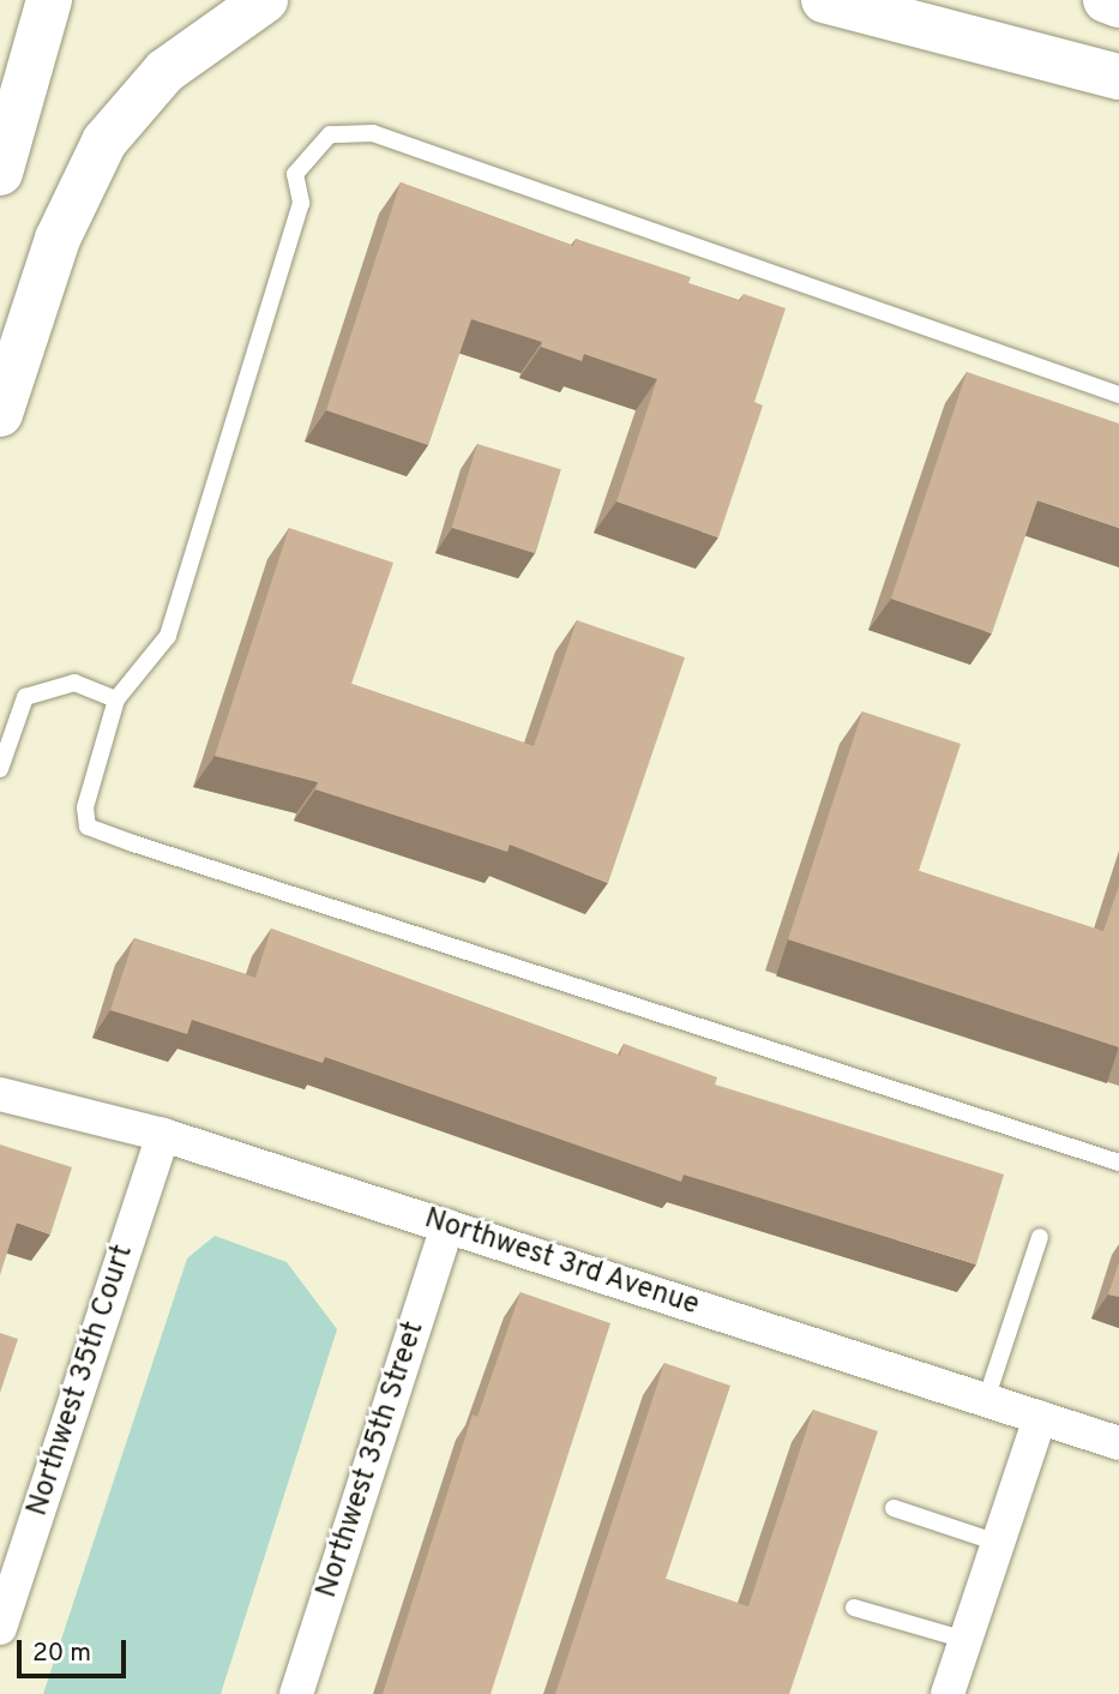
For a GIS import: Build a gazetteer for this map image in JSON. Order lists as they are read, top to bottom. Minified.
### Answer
{"streets":{"street":["Northwest 3rd Avenue","Northwest 35th Court","Northwest 35th Street"]},"crossings":[["Northwest 3rd Avenue","Northwest 35th Court"],["Northwest 3rd Avenue","Northwest 35th Street"]],"scale_bar":"20 m"}
